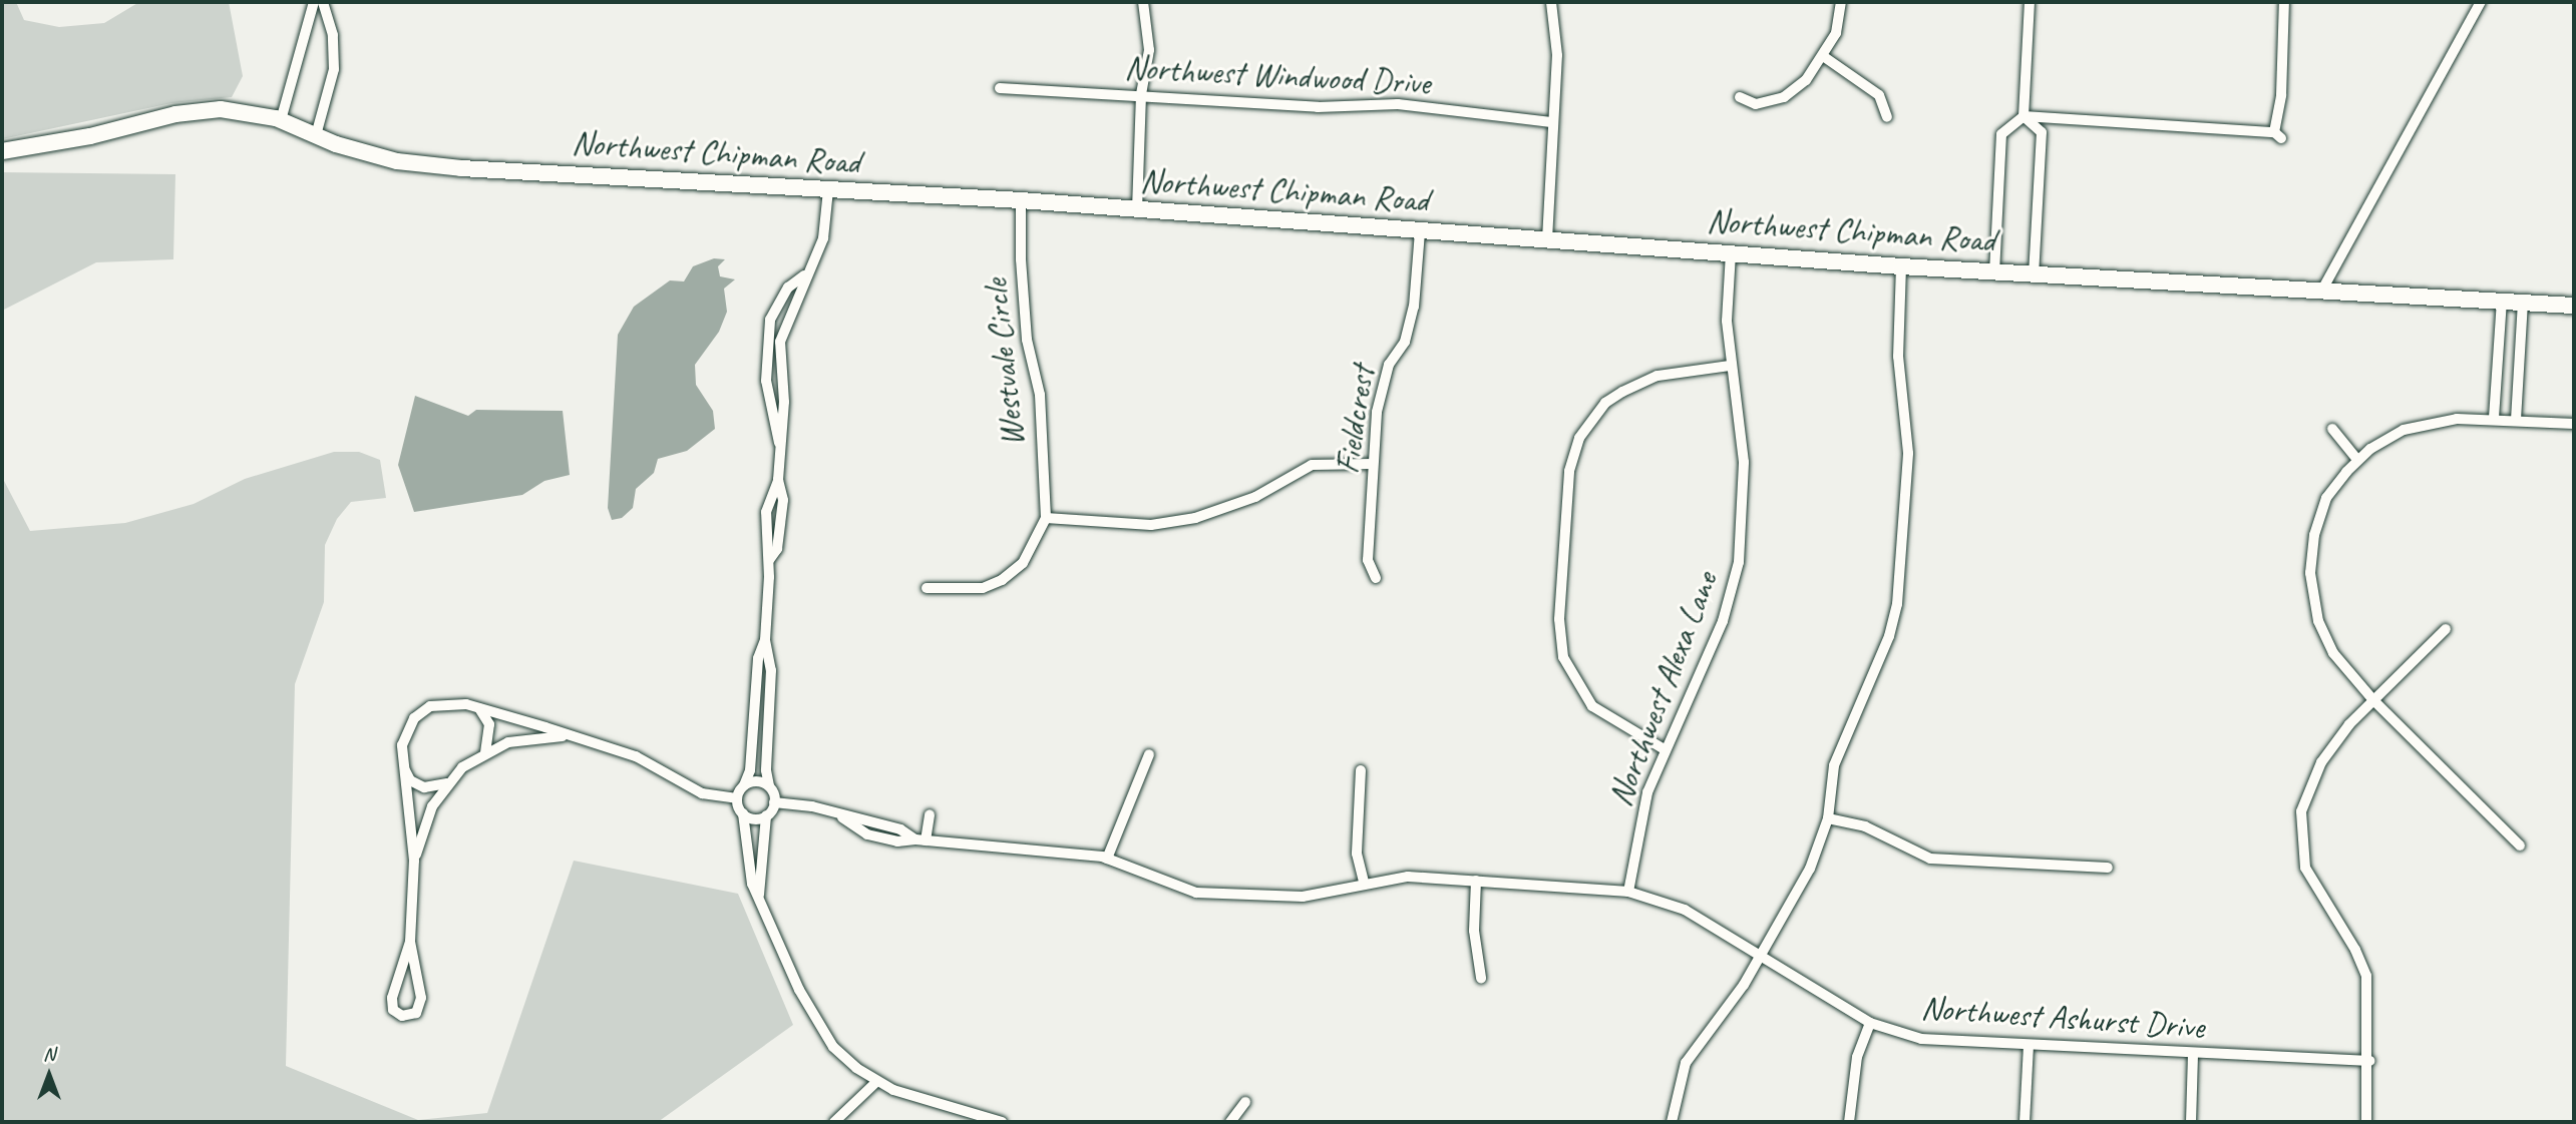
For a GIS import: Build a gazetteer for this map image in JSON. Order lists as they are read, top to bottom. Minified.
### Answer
{"streets":{"main road":["Northwest Chipman Road"],"street":["Northwest Windwood Drive","Westvale Circle","Fieldcrest","Northwest Alexa Lane","Northwest Ashurst Drive"]},"crossings":[["Northwest Chipman Road","Westvale Circle"],["Northwest Chipman Road","Fieldcrest"],["Northwest Chipman Road","Northwest Alexa Lane"],["Northwest Alexa Lane","Northwest Ashurst Drive"]],"north":"top"}
